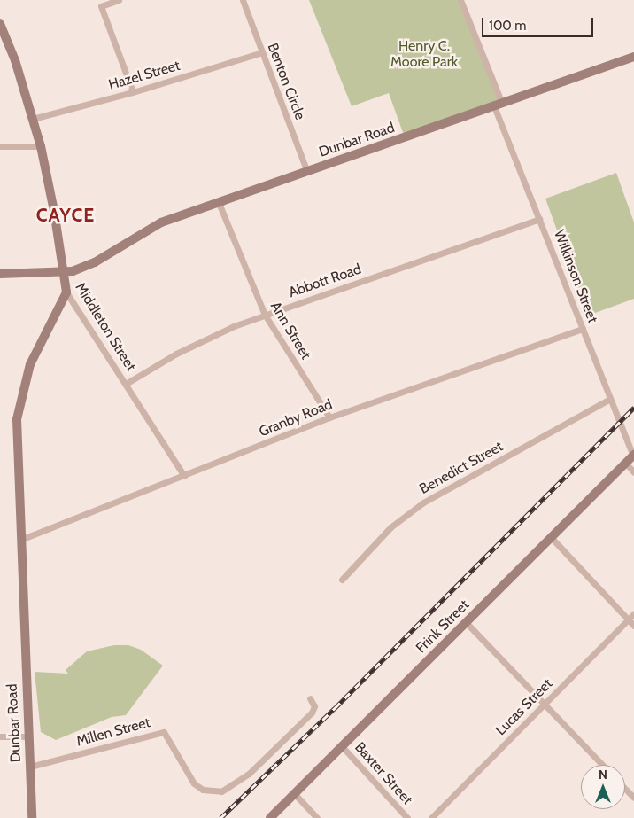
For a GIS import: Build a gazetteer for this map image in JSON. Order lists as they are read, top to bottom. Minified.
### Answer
{"streets":{"street":["Hazel Street","Benton Circle","Dunbar Road","Wilkinson Street","Abbott Road","Middleton Street","Ann Street","Granby Road","Benedict Street","Frink Street","Lucas Street","Millen Street","Baxter Street"]},"crossings":[["Hazel Street","Benton Circle"],["Hazel Street","Middleton Street"],["Benton Circle","Dunbar Road"],["Dunbar Road","Wilkinson Street"],["Dunbar Road","Middleton Street"],["Dunbar Road","Ann Street"],["Dunbar Road","Granby Road"],["Dunbar Road","Millen Street"],["Wilkinson Street","Abbott Road"],["Wilkinson Street","Granby Road"],["Wilkinson Street","Benedict Street"],["Wilkinson Street","Frink Street"],["Abbott Road","Middleton Street"],["Abbott Road","Ann Street"],["Middleton Street","Granby Road"],["Ann Street","Granby Road"],["Frink Street","Baxter Street"]],"districts":["CAYCE"],"parks":["Henry C. Moore Park"],"scale_bar":"100 m","north":"top"}
